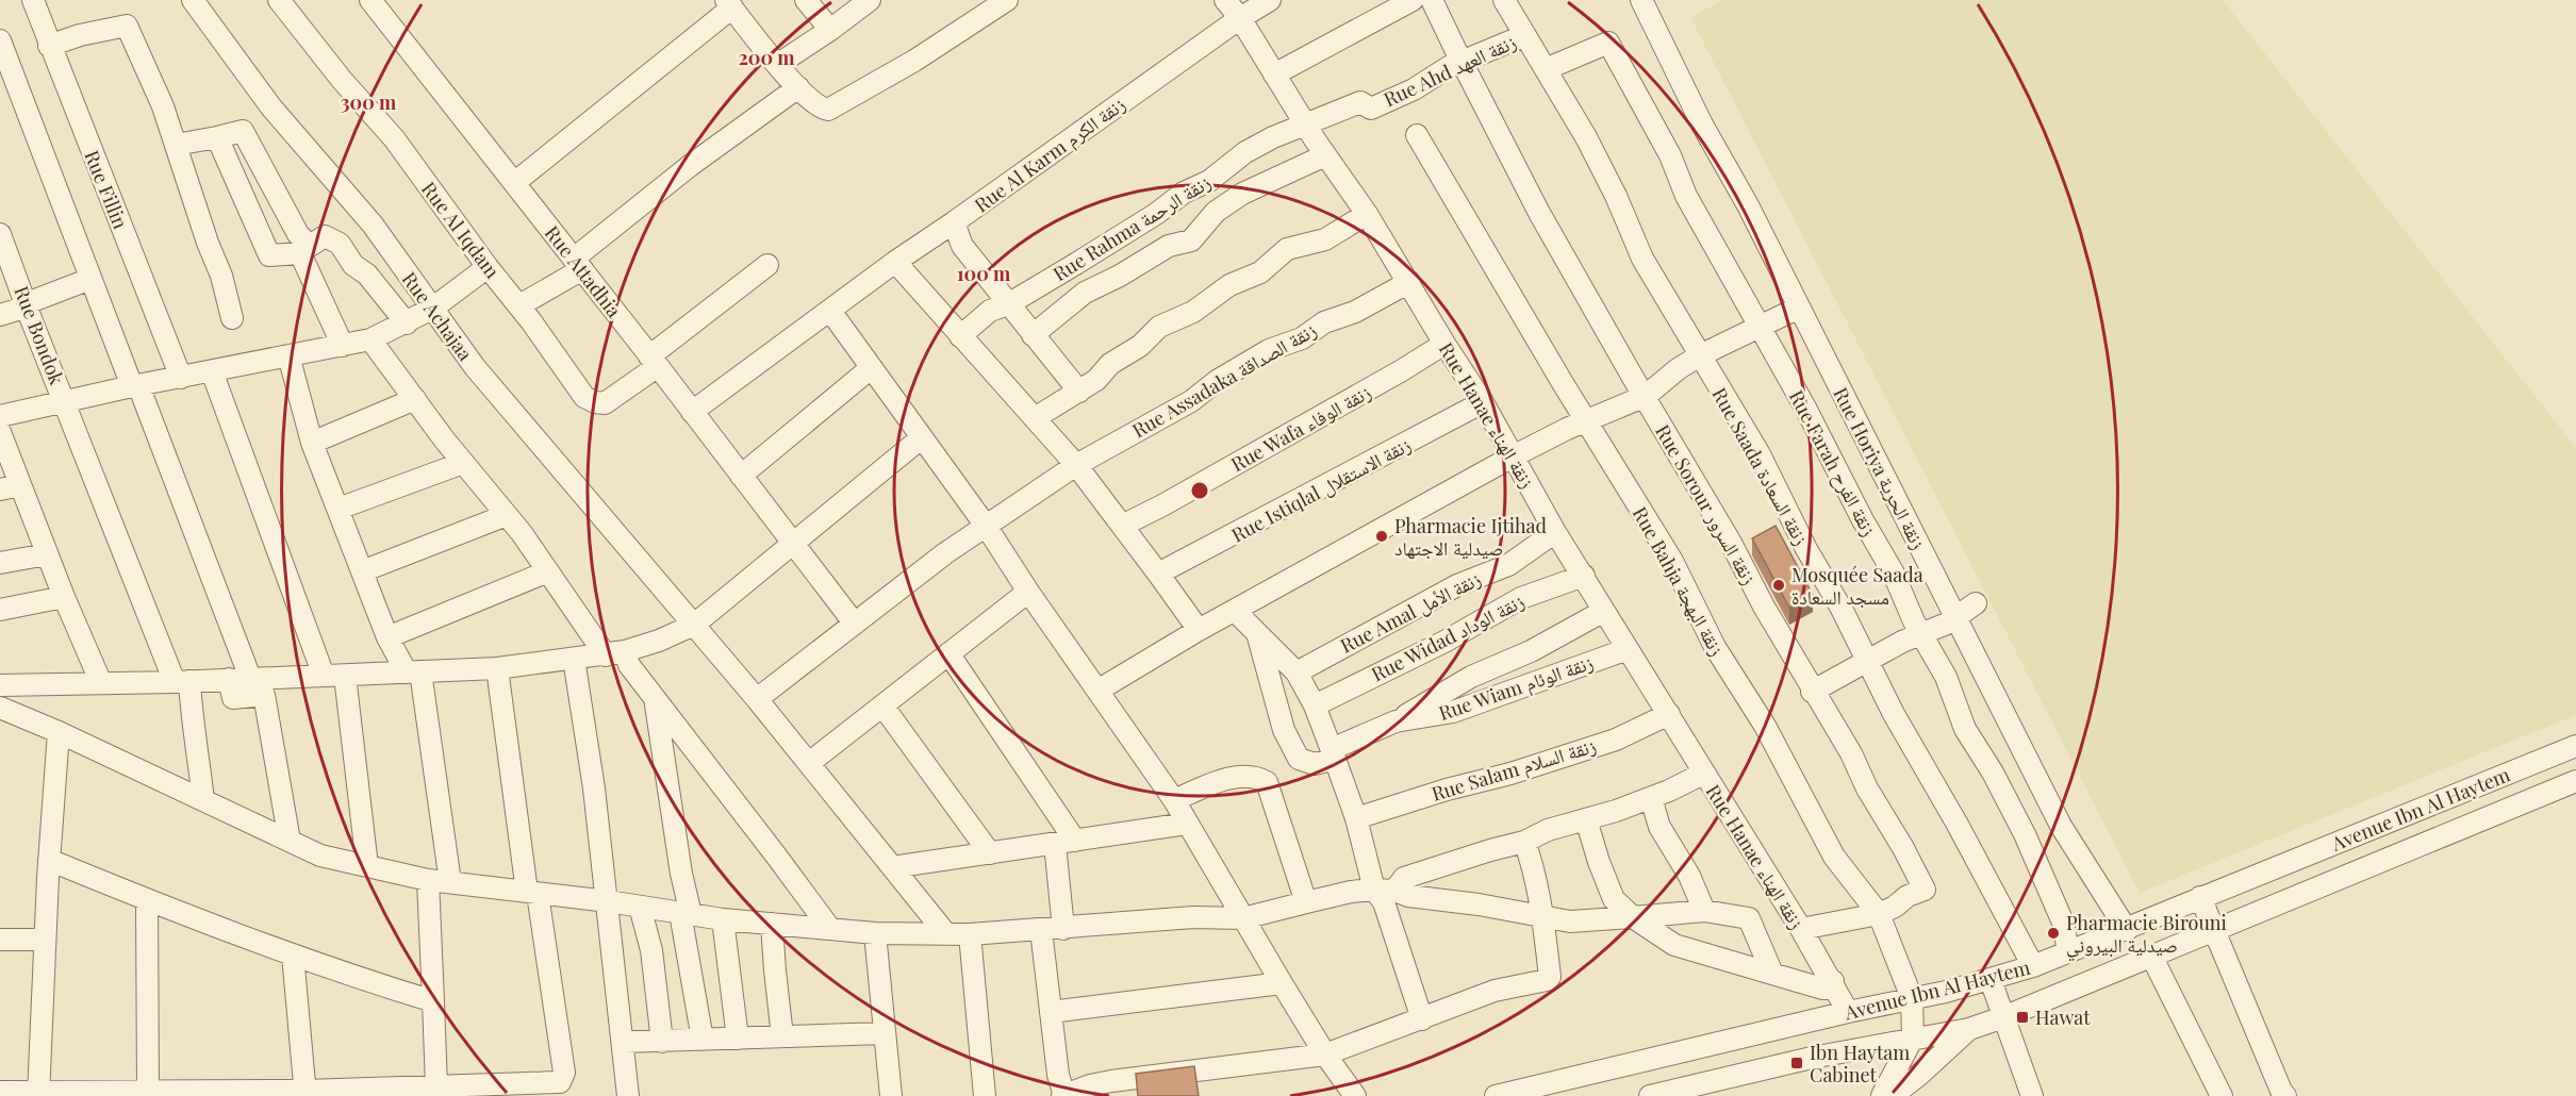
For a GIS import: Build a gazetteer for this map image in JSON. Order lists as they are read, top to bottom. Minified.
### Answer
{"streets":{"street":["Rue Ahd زنقة العهد","Rue Al Karm زنقة الكرم","Rue Fillin","Rue Rahma زنقة الرحمة","Rue Al Iqdam","Rue Attadhia","Rue Achajaa","Rue Bondok","Rue Assadaka زنقة الصداقة","Rue Hanae زنقة الهناء","Rue Wafa زنقة الوفاء","Rue Farah زنقة الفرح","Rue Saada زنقة السعادة","Rue Horiya زنقة الحرية","Rue Istiqlal زنقة الاستقلال","Rue Sorour زنقة السرور","Rue Bahja زنقة البهجة","Rue Amal زنقة الأمل","Rue Widad زنقة الوداد","Rue Wiam زنقة الوئام","Rue Salam زنقة السلام","Avenue Ibn Al Haytem"]},"crossings":[["Rue Ahd زنقة العهد","Rue Rahma زنقة الرحمة"],["Rue Ahd زنقة العهد","Rue Hanae زنقة الهناء"],["Rue Ahd زنقة العهد","Rue Saada زنقة السعادة"],["Rue Ahd زنقة العهد","Rue Sorour زنقة السرور"],["Rue Al Karm زنقة الكرم","Rue Attadhia"],["Rue Al Karm زنقة الكرم","Rue Hanae زنقة الهناء"],["Rue Rahma زنقة الرحمة","Rue Hanae زنقة الهناء"],["Rue Al Iqdam","Rue Attadhia"],["Rue Attadhia","Rue Assadaka زنقة الصداقة"],["Rue Achajaa","Rue Assadaka زنقة الصداقة"],["Rue Assadaka زنقة الصداقة","Rue Hanae زنقة الهناء"],["Rue Hanae زنقة الهناء","Rue Wafa زنقة الوفاء"],["Rue Hanae زنقة الهناء","Rue Istiqlal زنقة الاستقلال"],["Rue Hanae زنقة الهناء","Rue Sorour زنقة السرور"],["Rue Hanae زنقة الهناء","Rue Amal زنقة الأمل"],["Rue Hanae زنقة الهناء","Rue Widad زنقة الوداد"],["Rue Hanae زنقة الهناء","Rue Wiam زنقة الوئام"],["Rue Hanae زنقة الهناء","Rue Salam زنقة السلام"],["Rue Hanae زنقة الهناء","Avenue Ibn Al Haytem"],["Rue Farah زنقة الفرح","Rue Saada زنقة السعادة"],["Rue Farah زنقة الفرح","Avenue Ibn Al Haytem"],["Rue Saada زنقة السعادة","Avenue Ibn Al Haytem"],["Rue Horiya زنقة الحرية","Avenue Ibn Al Haytem"],["Rue Sorour زنقة السرور","Rue Bahja زنقة البهجة"],["Rue Bahja زنقة البهجة","Avenue Ibn Al Haytem"]],"places":{"other":["Pharmacie Ijtihad صيدلية الاجتهاد","Mosquée Saada مسجد السعادة","Pharmacie Birouni صيدلية البيروني"],"transit":["Hawat","Ibn Haytam Cabinet"]},"rings":["200 m","300 m","100 m"]}
